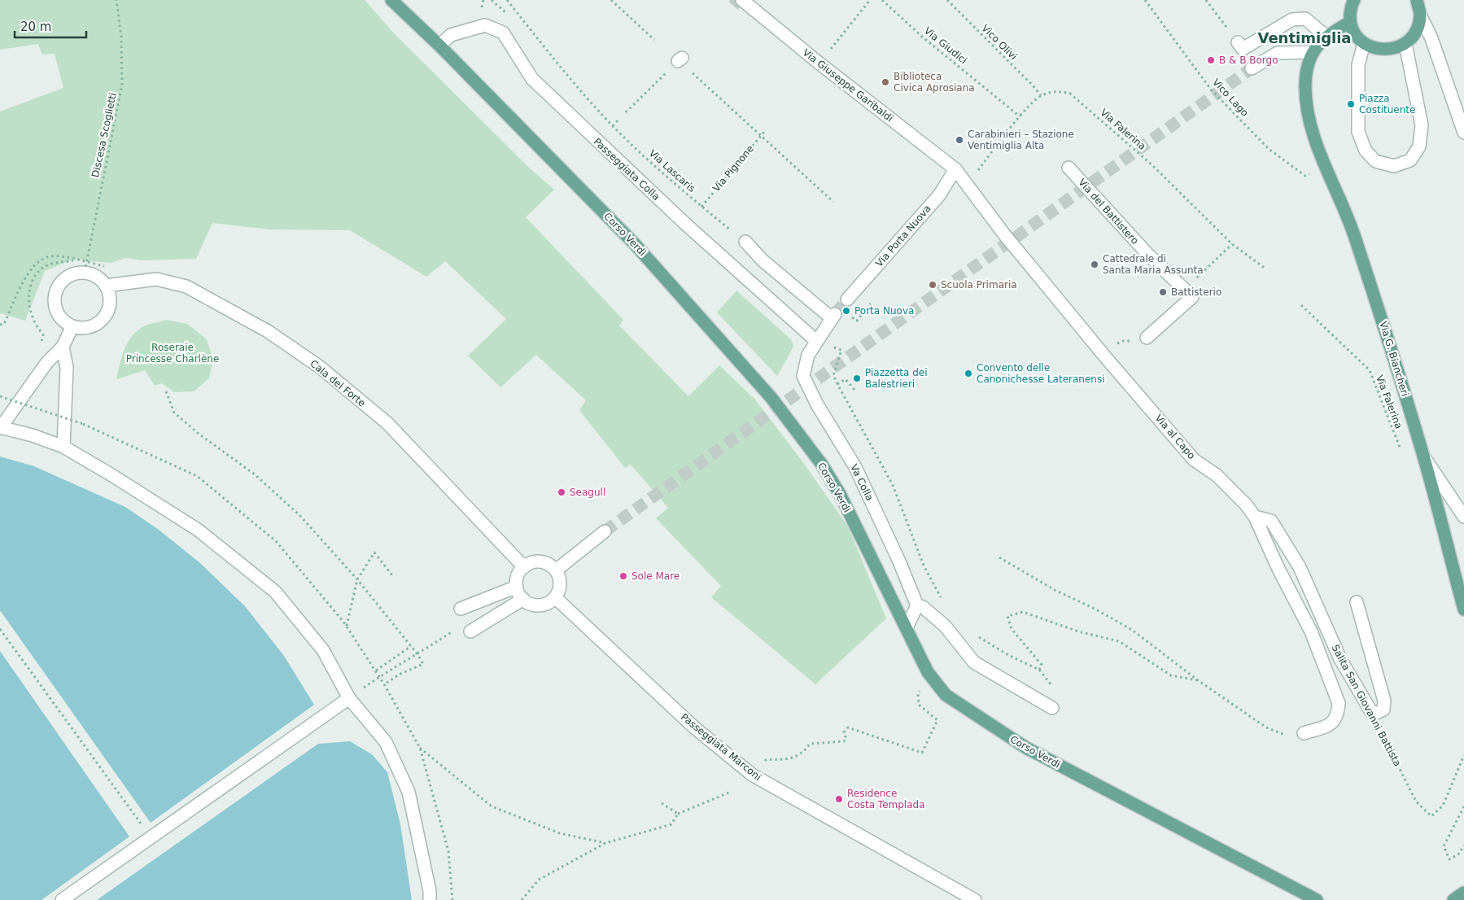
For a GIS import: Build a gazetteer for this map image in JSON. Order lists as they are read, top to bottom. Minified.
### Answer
{"streets":{"main road":["Corso Verdi","Via G. Biancheri"],"street":["Via Giuseppe Garibaldi","Passeggiata Colla","Via del Battistero","Via Porta Nuova","Cala del Forte","Via al Capo","Va Colla","Salita San Giovanni Battista","Passeggiata Marconi"],"path":["Vico Olivi","Via Giudici","Vico Lago","Via Falerina","Discesa Scoglietti","Via Pignone","Via Lascaris"]},"crossings":[["Vico Olivi","Via Falerina"],["Via Giuseppe Garibaldi","Via Porta Nuova"],["Via Giuseppe Garibaldi","Via al Capo"],["Vico Lago","Via G. Biancheri"],["Via Falerina","Via G. Biancheri"],["Discesa Scoglietti","Cala del Forte"],["Via Pignone","Via Lascaris"],["Passeggiata Colla","Corso Verdi"],["Passeggiata Colla","Va Colla"],["Via Porta Nuova","Via al Capo"],["Cala del Forte","Passeggiata Marconi"],["Via al Capo","Salita San Giovanni Battista"]],"districts":["Ventimiglia"],"parks":["Roseraie Princesse Charlène"],"places":["B & B Borgo","Biblioteca Civica Aprosiana","Piazza Costituente","Carabinieri – Stazione Ventimiglia Alta","Cattedrale di Santa Maria Assunta","Scuola Primaria","Battisterio","Porta Nuova","Convento delle Canonichesse Lateranensi","Piazzetta dei Balestrieri","Seagull","Sole Mare","Residence Costa Templada"],"scale_bar":"20 m"}
